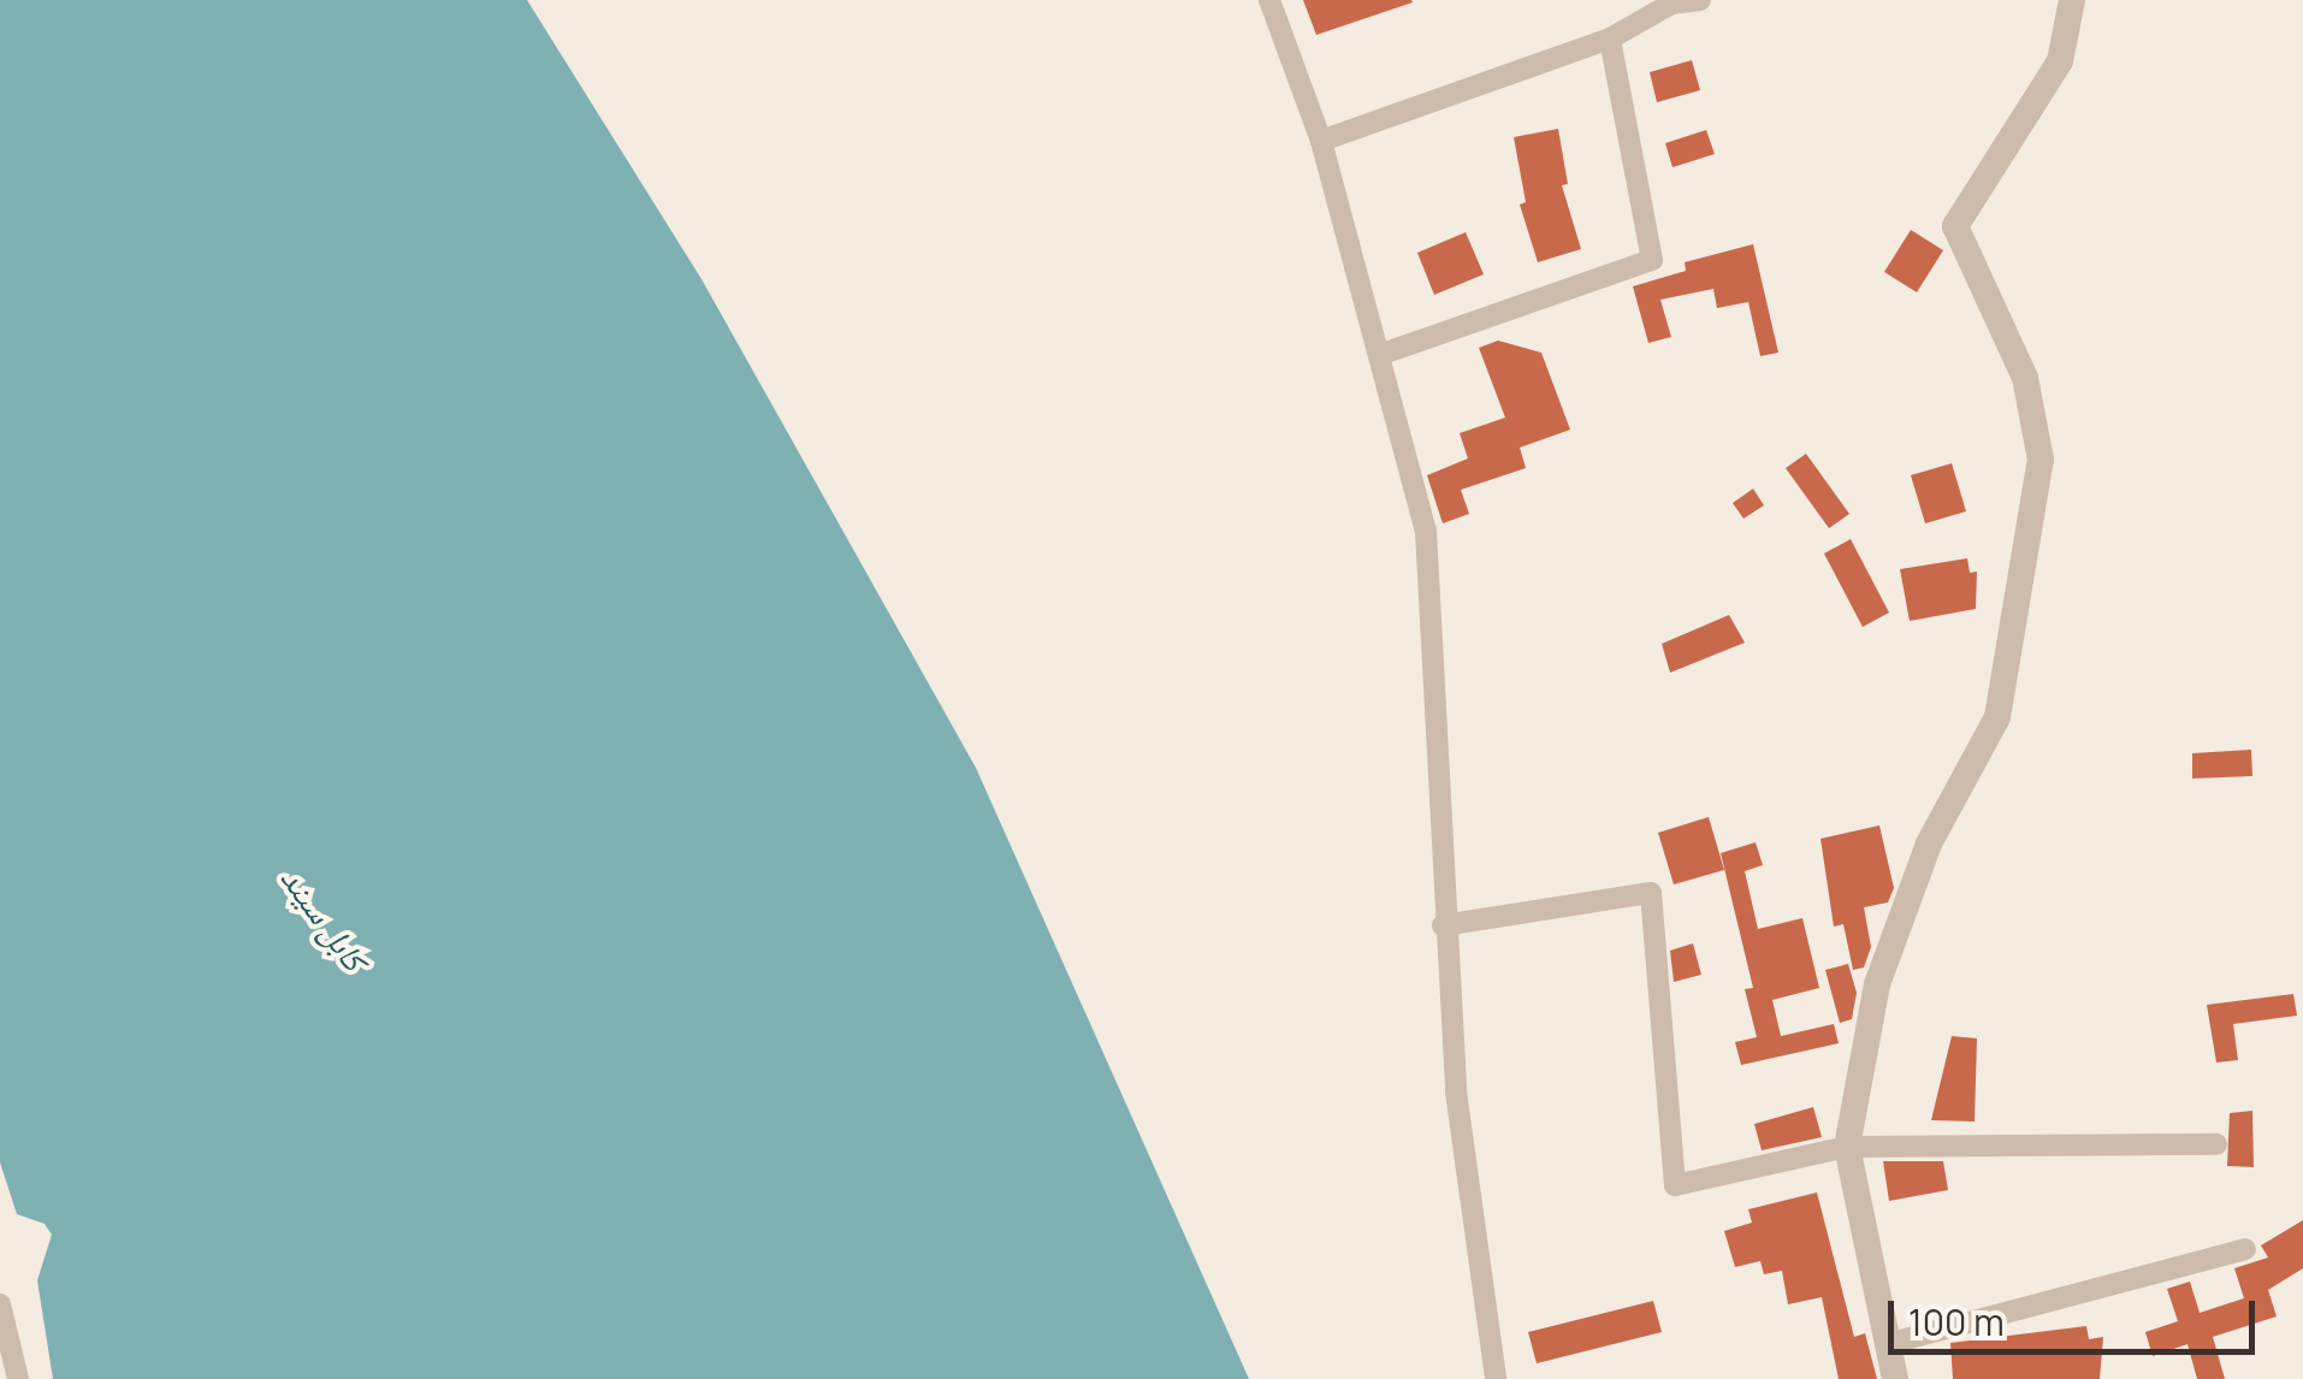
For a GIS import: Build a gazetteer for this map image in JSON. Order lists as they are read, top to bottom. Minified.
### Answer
{"water":["کابل سيند"],"scale_bar":"100 m"}
